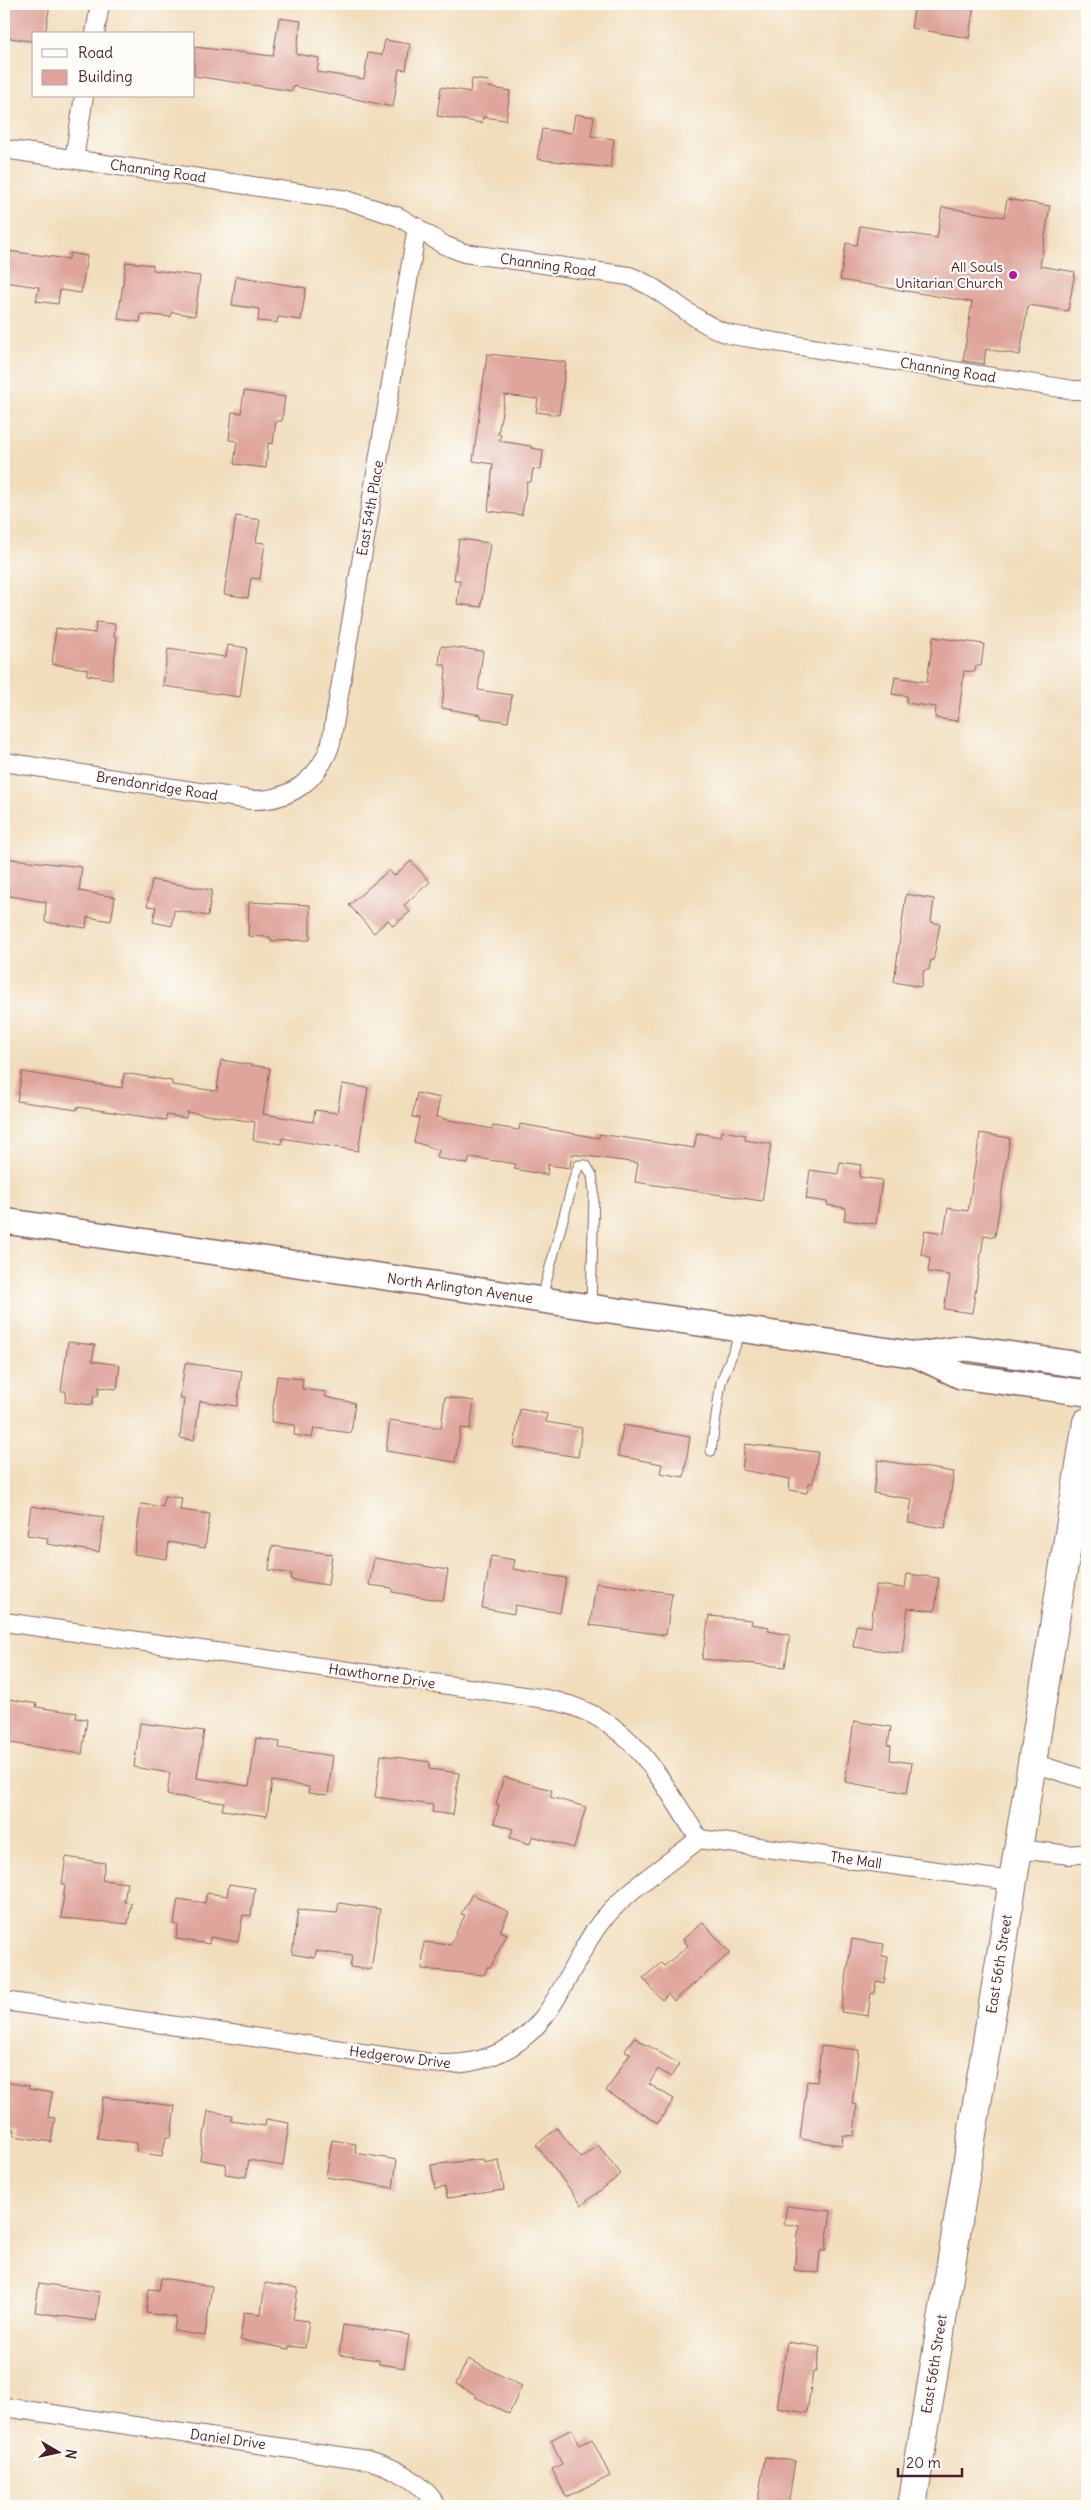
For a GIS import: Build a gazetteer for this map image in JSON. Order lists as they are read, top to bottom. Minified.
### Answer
{"streets":{"main road":["North Arlington Avenue","East 56th Street"],"street":["Channing Road","East 54th Place","Brendonridge Road","Hawthorne Drive","The Mall","Hedgerow Drive","Daniel Drive"]},"crossings":[["Channing Road","East 54th Place"],["East 54th Place","Brendonridge Road"],["Hawthorne Drive","The Mall"],["Hawthorne Drive","Hedgerow Drive"],["The Mall","East 56th Street"],["The Mall","Hedgerow Drive"]],"places":["All Souls Unitarian Church"],"legend":["Road","Building"],"scale_bar":"20 m","north":"right"}
